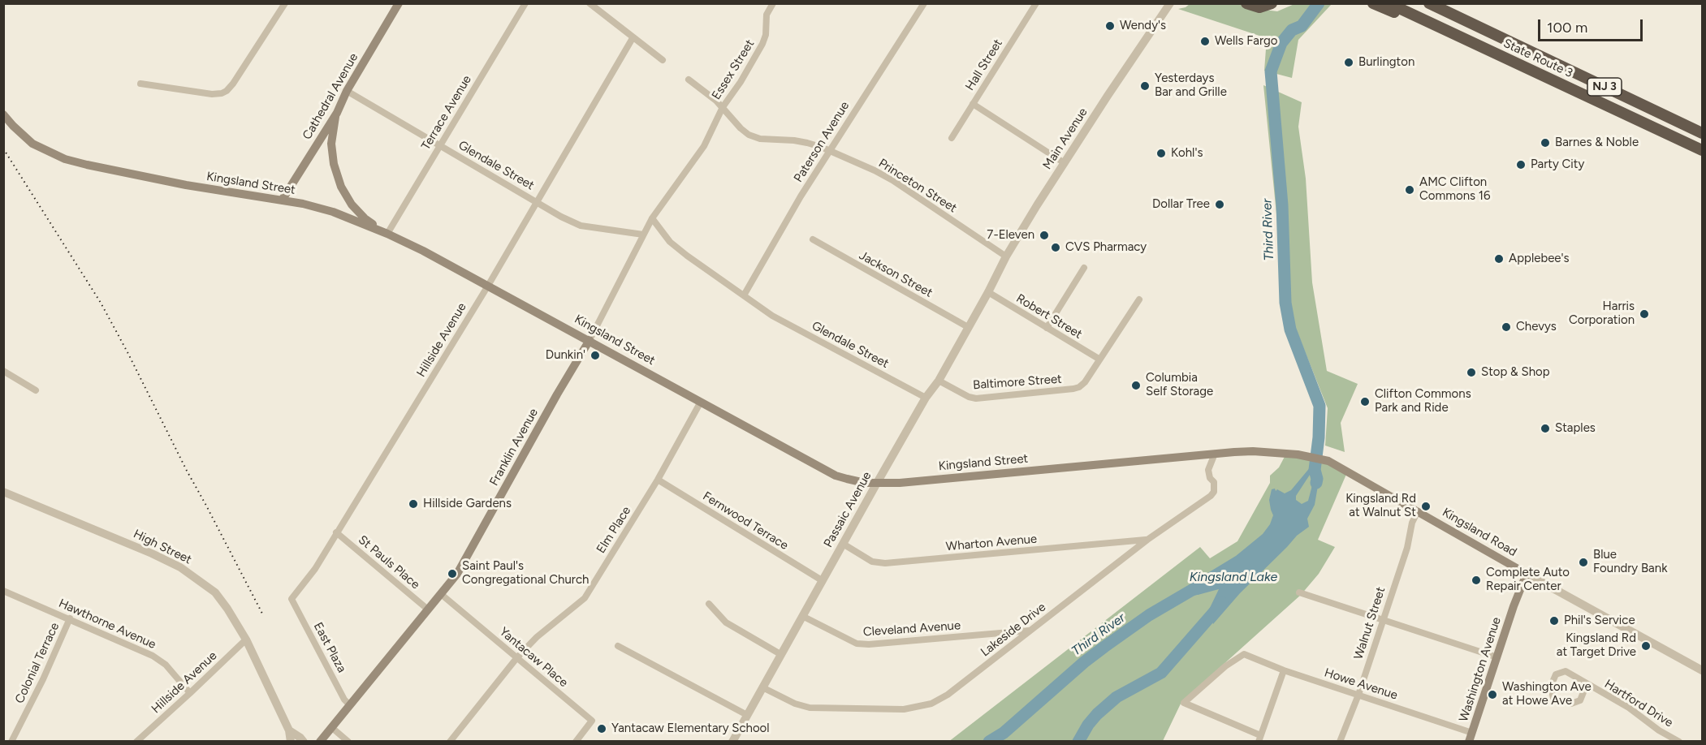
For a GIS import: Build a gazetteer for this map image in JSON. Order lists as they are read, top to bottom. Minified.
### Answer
{"streets":{"highway":["State Route 3","NJ 3"],"main road":["Cathedral Avenue","Kingsland Street","Franklin Avenue","Kingsland Road","Washington Avenue"],"street":["Hall Street","Essex Street","Terrace Avenue","Main Avenue","Paterson Avenue","Glendale Street","Princeton Street","Jackson Street","Robert Street","Hillside Avenue","Baltimore Street","Passaic Avenue","Fernwood Terrace","Elm Place","Wharton Avenue","High Street","St Pauls Place","Walnut Street","Hawthorne Avenue","Cleveland Avenue","Lakeside Drive","East Plaza","Yantacaw Place","Colonial Terrace","Howe Avenue","Hartford Drive"]},"crossings":[["Essex Street","Princeton Street"],["Essex Street","Franklin Avenue"],["Cathedral Avenue","Glendale Street"],["Cathedral Avenue","Kingsland Street"],["Terrace Avenue","Glendale Street"],["Terrace Avenue","Kingsland Street"],["Main Avenue","Princeton Street"],["Main Avenue","Robert Street"],["Main Avenue","Passaic Avenue"],["Paterson Avenue","Glendale Street"],["Paterson Avenue","Princeton Street"],["Glendale Street","Hillside Avenue"],["Glendale Street","Franklin Avenue"],["Glendale Street","Passaic Avenue"],["Kingsland Street","Hillside Avenue"],["Kingsland Street","Franklin Avenue"],["Kingsland Street","Passaic Avenue"],["Kingsland Street","Elm Place"],["Kingsland Street","Kingsland Road"],["Kingsland Street","Lakeside Drive"],["Jackson Street","Passaic Avenue"],["Robert Street","Baltimore Street"],["Robert Street","Passaic Avenue"],["Hillside Avenue","High Street"],["Hillside Avenue","St Pauls Place"],["Hillside Avenue","Hawthorne Avenue"],["Hillside Avenue","East Plaza"],["Baltimore Street","Passaic Avenue"],["Franklin Avenue","St Pauls Place"],["Franklin Avenue","East Plaza"],["Franklin Avenue","Yantacaw Place"],["Passaic Avenue","Fernwood Terrace"],["Passaic Avenue","Wharton Avenue"],["Passaic Avenue","Cleveland Avenue"],["Passaic Avenue","Lakeside Drive"],["Fernwood Terrace","Elm Place"],["Elm Place","Yantacaw Place"],["Kingsland Road","Walnut Street"],["Kingsland Road","Washington Avenue"],["Wharton Avenue","Lakeside Drive"],["Walnut Street","Howe Avenue"],["Hawthorne Avenue","Colonial Terrace"],["Cleveland Avenue","Lakeside Drive"],["Washington Avenue","Howe Avenue"]],"water":["Third River","Kingsland Lake"],"places":["Wendy's","Wells Fargo","Burlington","Yesterdays Bar and Grille","Barnes & Noble","Kohl's","Party City","AMC Clifton Commons 16","Dollar Tree","7-Eleven","CVS Pharmacy","Applebee's","Harris Corporation","Chevys","Dunkin'","Stop & Shop","Columbia Self Storage","Clifton Commons Park and Ride","Staples","Hillside Gardens","Kingsland Rd at Walnut St","Blue Foundry Bank","Saint Paul's Congregational Church","Complete Auto Repair Center","Phil's Service","Kingsland Rd at Target Drive","Washington Ave at Howe Ave","Yantacaw Elementary School"],"scale_bar":"100 m"}
